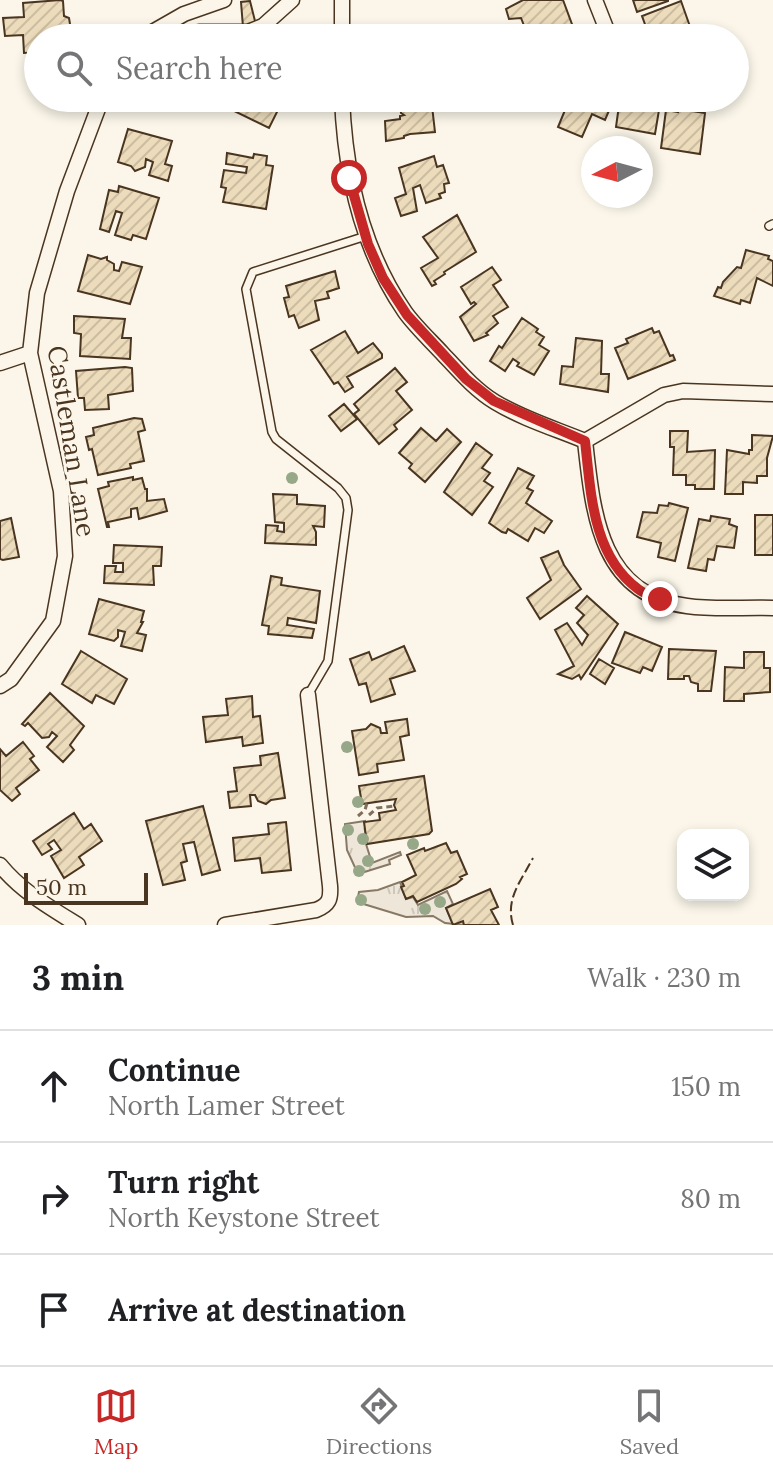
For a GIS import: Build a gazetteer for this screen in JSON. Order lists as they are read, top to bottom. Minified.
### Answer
{"streets":{"street":["Castleman Lane"]},"scale_bar":"50 m","north":"left","page":{"search":"Search here","scale":"50 m","heading":["3 min","Walk · 230 m"],"list":[["Continue","North Lamer Street","150 m"],["Turn right","North Keystone Street","80 m"],"Arrive at destination"],"nav":["Map","Directions","Saved"]}}
